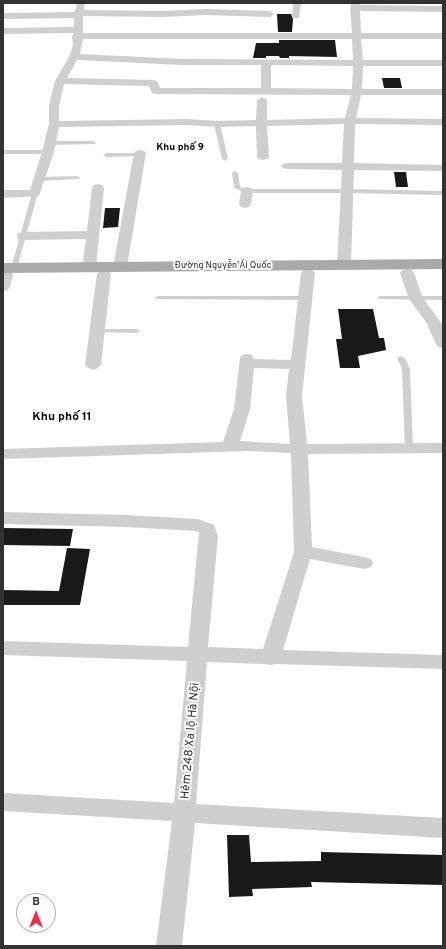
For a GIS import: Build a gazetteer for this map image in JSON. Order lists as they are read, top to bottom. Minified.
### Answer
{"streets":{"main road":["Đường Nguyễn Ái Quốc"],"street":["Hẻm 248 Xa lộ Hà Nội"]},"districts":["Khu phố 9","Khu phố 11"],"north":"top"}
